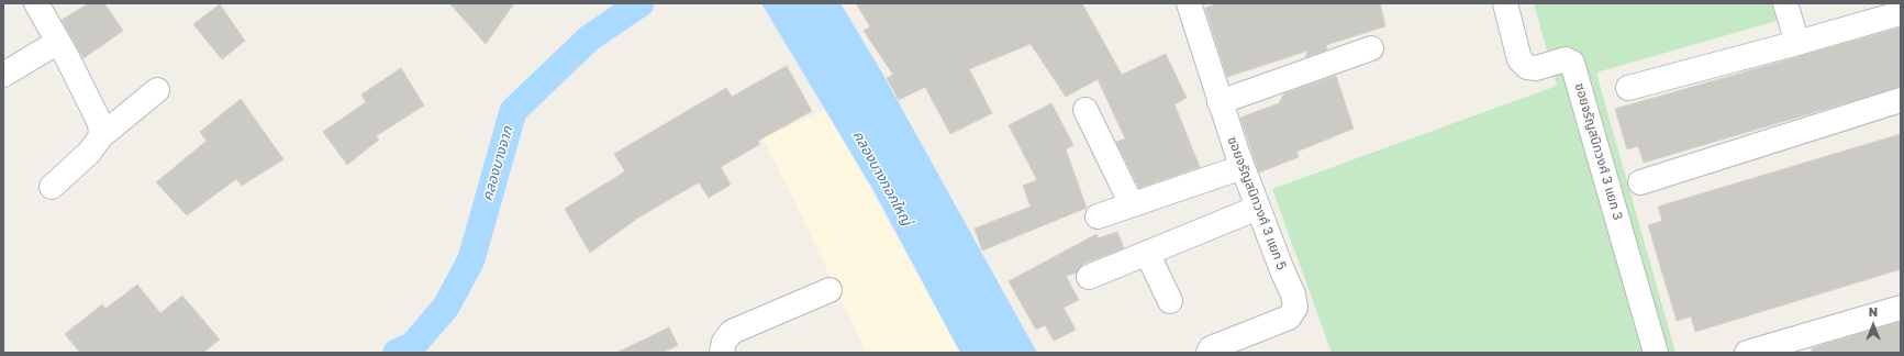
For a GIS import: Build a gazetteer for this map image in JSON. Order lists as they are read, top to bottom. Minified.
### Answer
{"streets":{"street":["ซอยจรัญสนิทวงศ์ 3 แยก 3","ซอยจรัญสนิทวงศ์ 3 แยก 5"]},"water":["คลองบางจาก","คลองบางกอกใหญ่"],"north":"top"}
